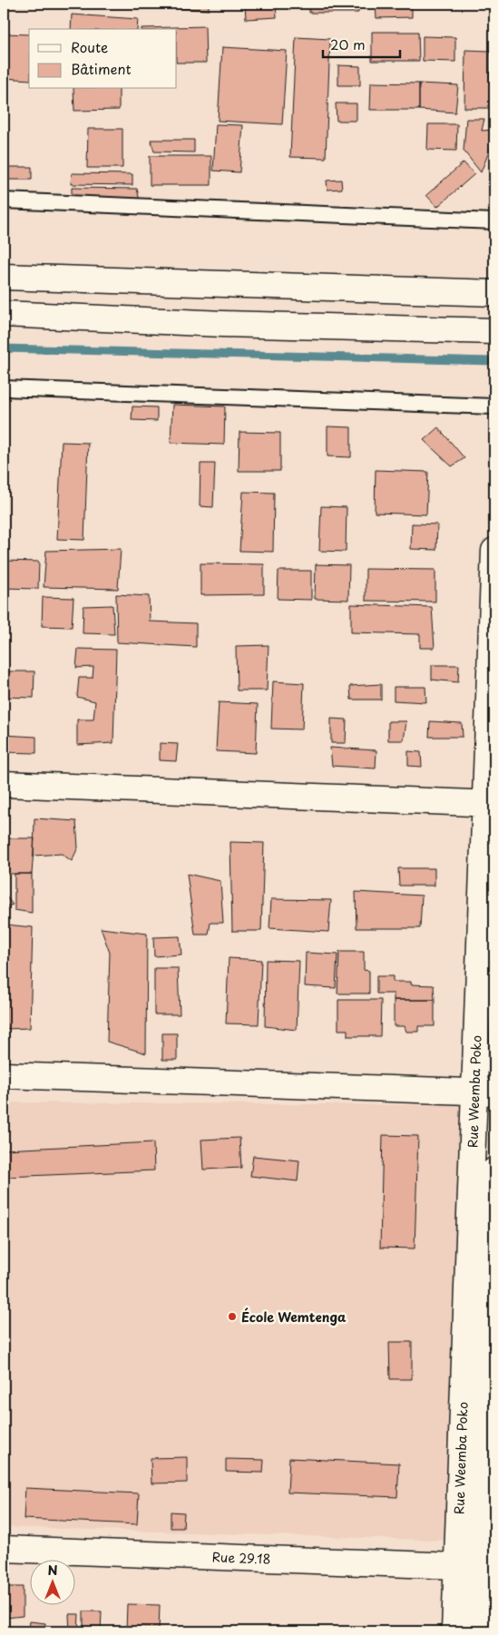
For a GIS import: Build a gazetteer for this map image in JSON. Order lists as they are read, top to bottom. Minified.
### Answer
{"streets":{"street":["Rue Weemba Poko","Rue 29.18"]},"crossings":[["Rue Weemba Poko","Rue 29.18"]],"places":["École Wemtenga"],"legend":["Route","Bâtiment"],"scale_bar":"20 m","north":"top"}
